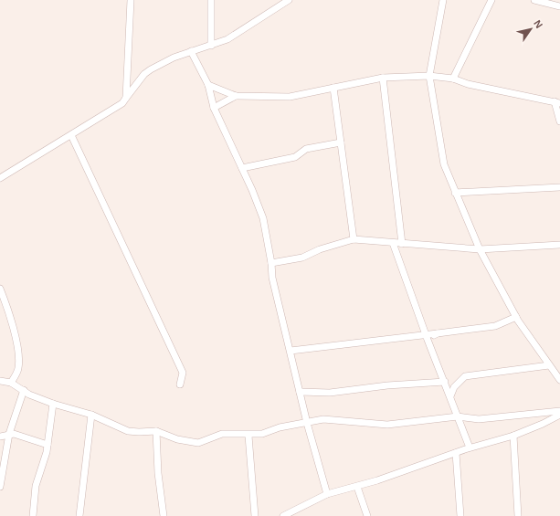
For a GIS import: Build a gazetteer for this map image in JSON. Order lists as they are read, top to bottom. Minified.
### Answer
{"north":"top right"}
